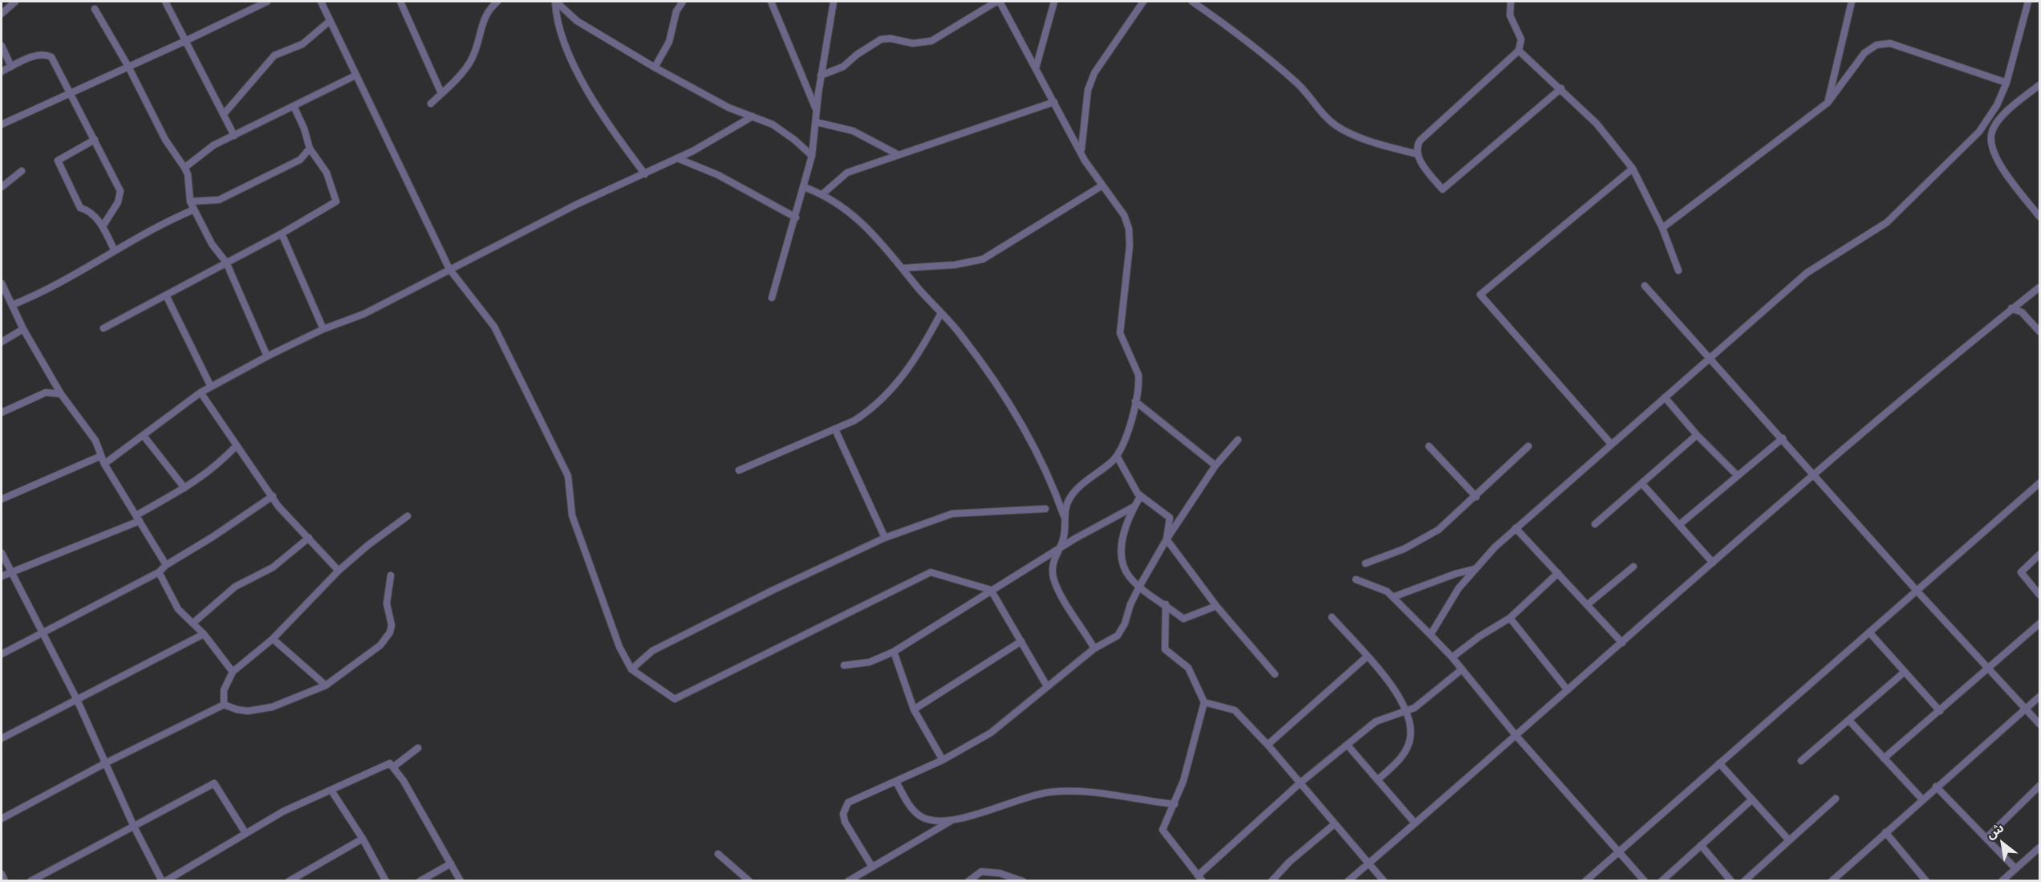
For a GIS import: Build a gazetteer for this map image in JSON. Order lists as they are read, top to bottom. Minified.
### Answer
{"north":"top left"}
